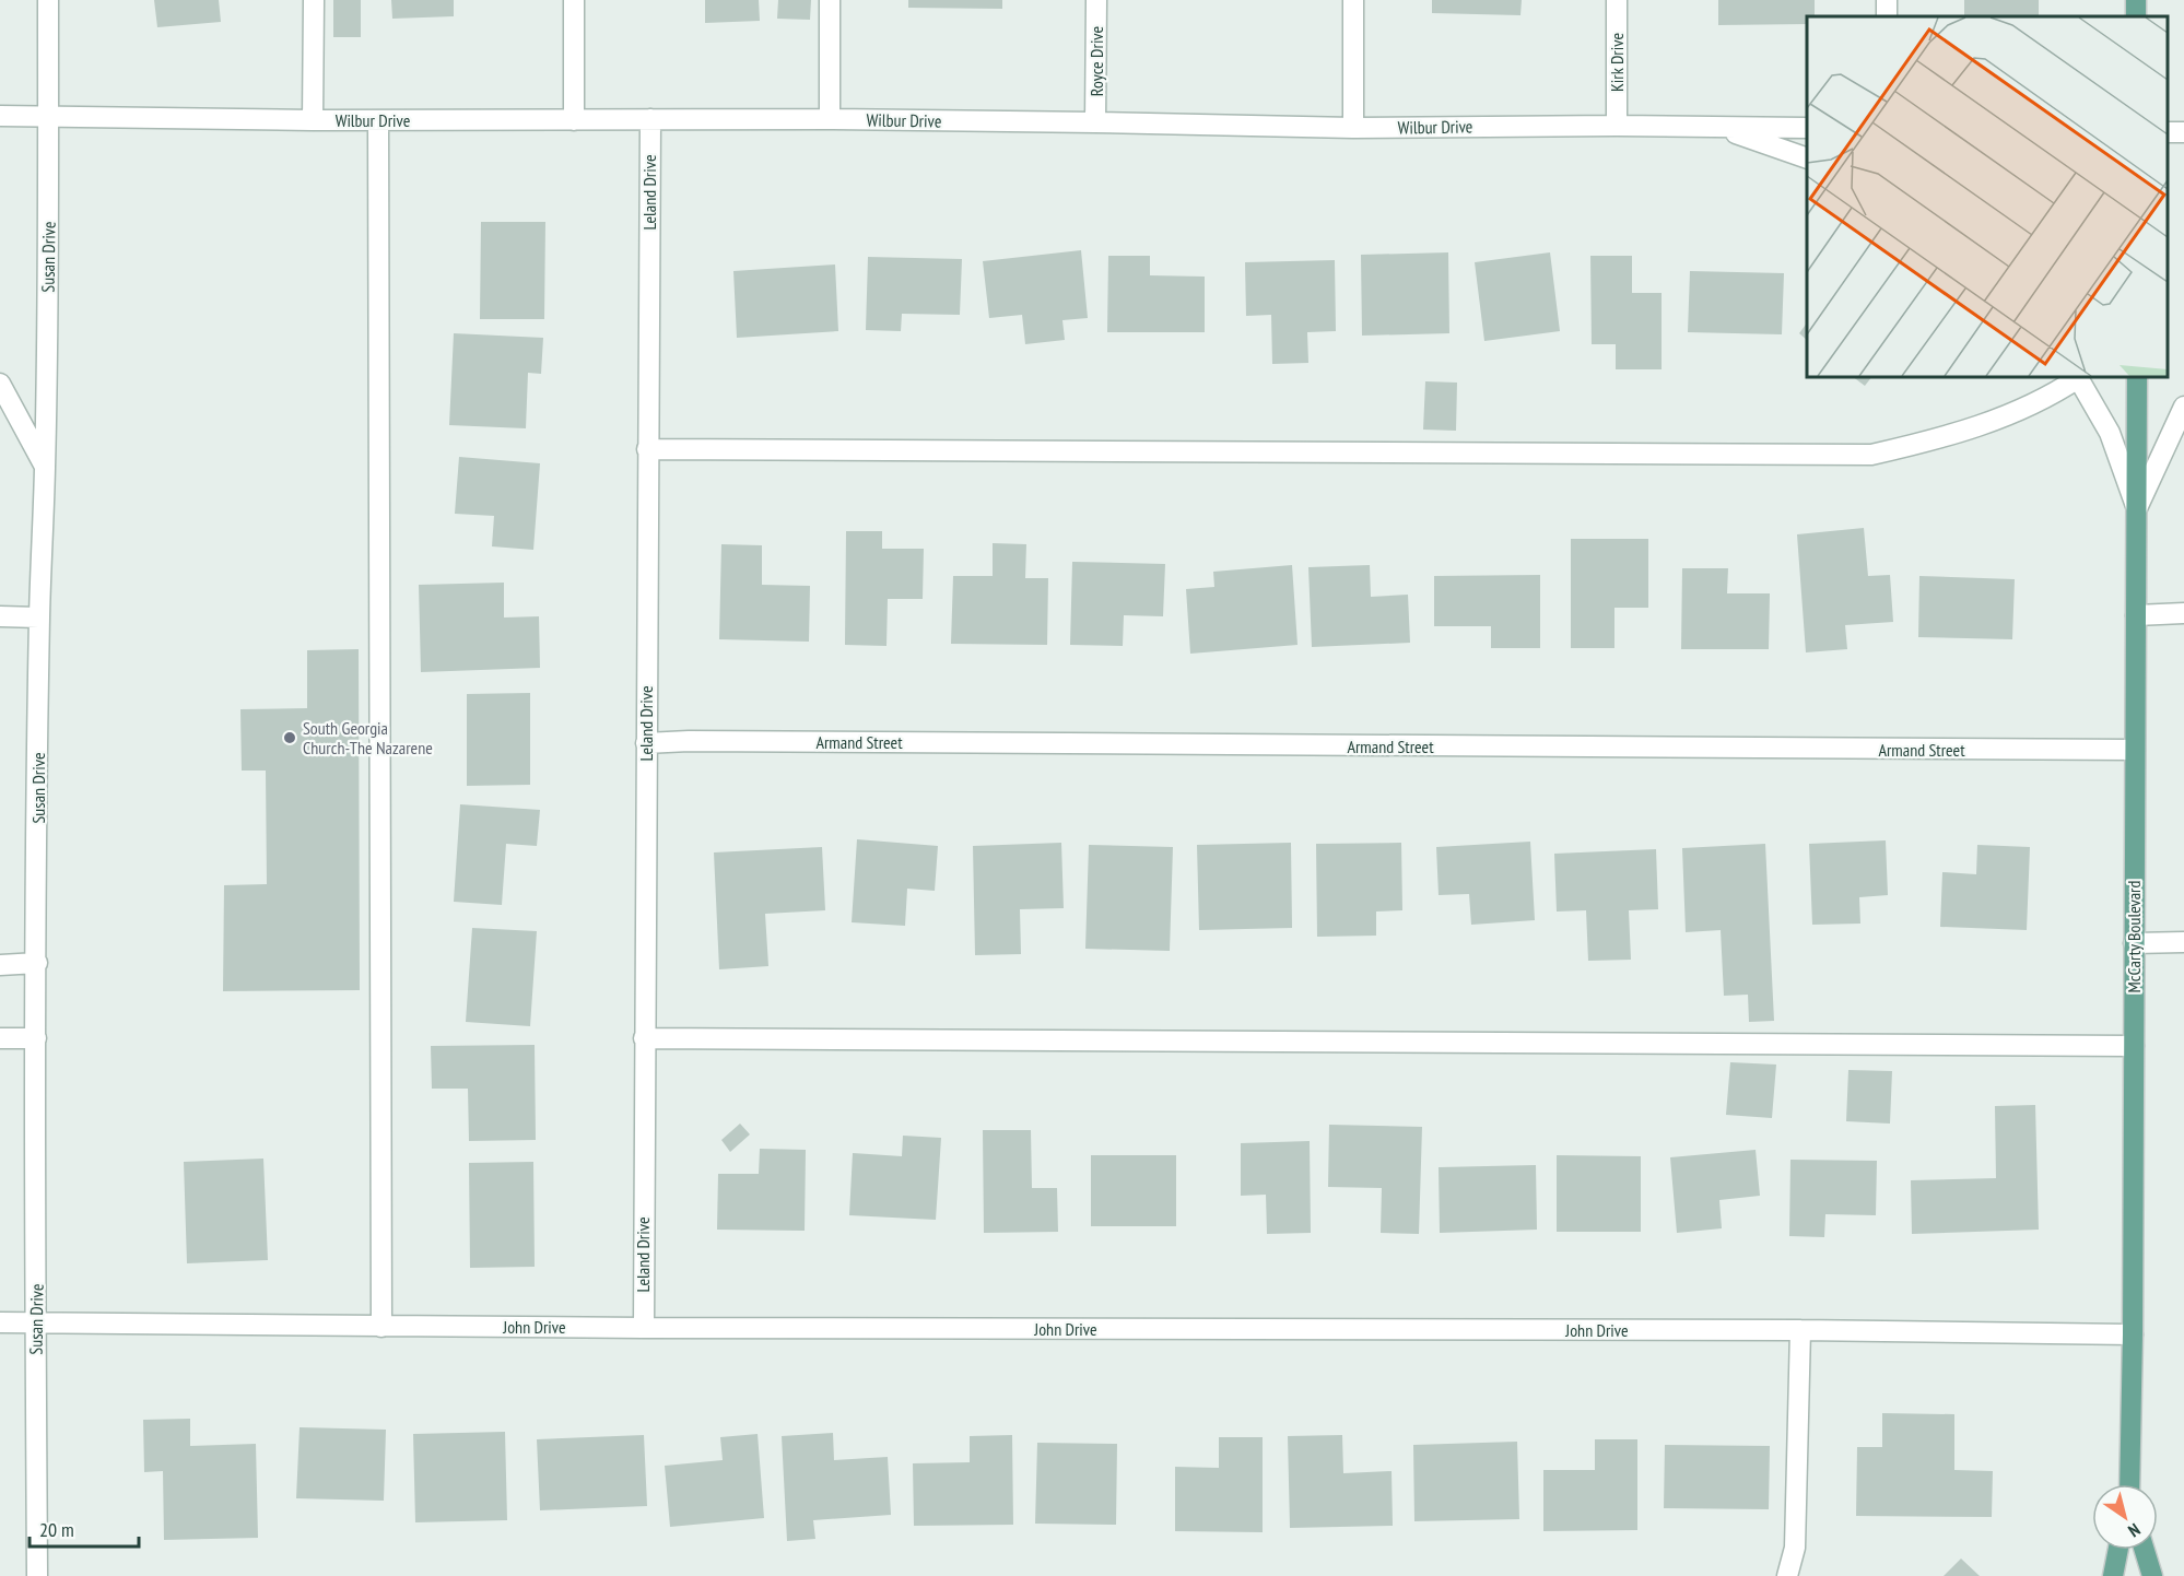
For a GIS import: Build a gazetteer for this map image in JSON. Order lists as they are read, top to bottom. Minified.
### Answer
{"streets":{"main road":["McCarty Boulevard"],"street":["Royce Drive","Kirk Drive","Wilbur Drive","Leland Drive","Susan Drive","Armand Street","John Drive"]},"crossings":[["Royce Drive","Wilbur Drive"],["Kirk Drive","Wilbur Drive"],["Wilbur Drive","Leland Drive"],["Wilbur Drive","Susan Drive"],["Leland Drive","Armand Street"],["Leland Drive","John Drive"],["Susan Drive","John Drive"],["Armand Street","McCarty Boulevard"],["McCarty Boulevard","John Drive"]],"places":["South Georgia Church-The Nazarene"],"scale_bar":"20 m","north":"bottom right"}
